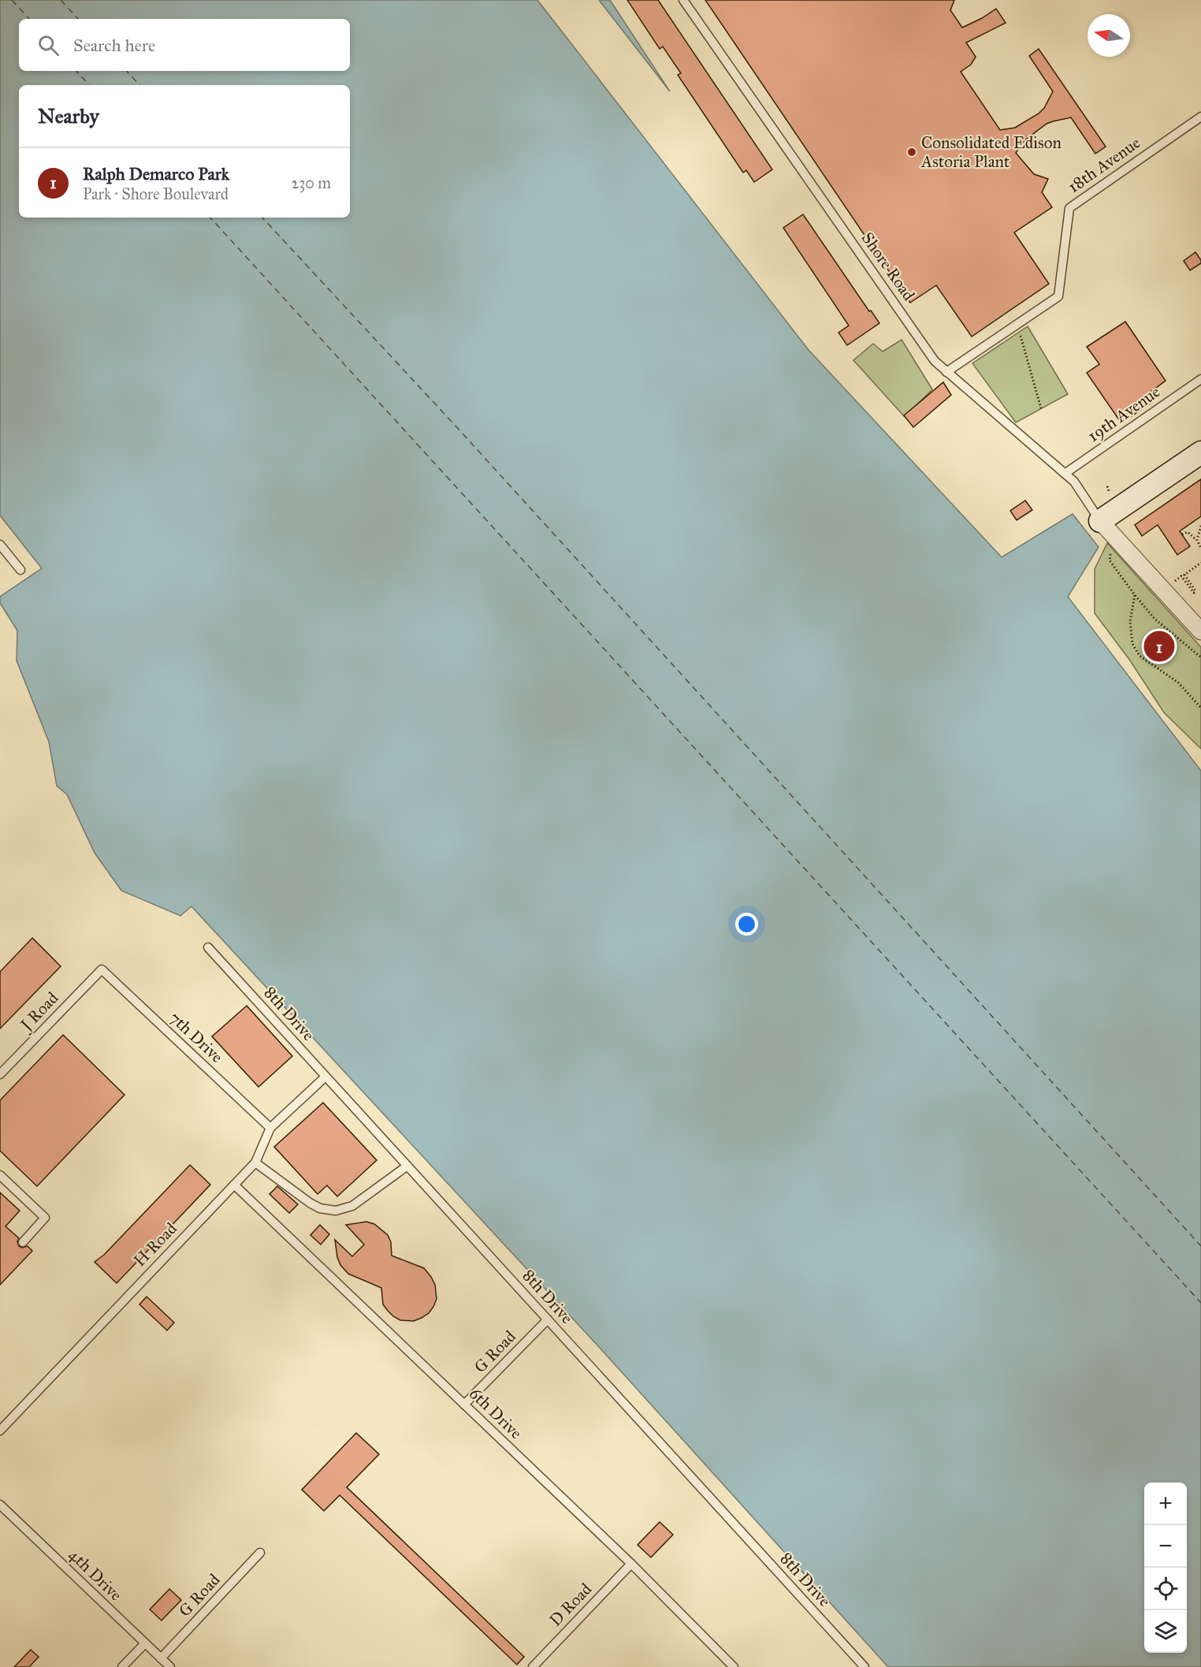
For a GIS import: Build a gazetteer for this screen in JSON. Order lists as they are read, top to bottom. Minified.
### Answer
{"streets":{"lane":["18th Avenue","Shore Road","19th Avenue","J Road","8th Drive","7th Drive","H Road","G Road","6th Drive","4th Drive","D Road"]},"crossings":[["18th Avenue","Shore Road"],["Shore Road","19th Avenue"],["J Road","7th Drive"],["8th Drive","H Road"],["8th Drive","G Road"],["7th Drive","H Road"],["H Road","6th Drive"],["G Road","6th Drive"],["G Road","4th Drive"],["6th Drive","D Road"]],"places":["Consolidated Edison Astoria Plant"],"north":"left","page":{"search":"Search here","heading":"Nearby","list":[{"mark":"1","name":"Ralph Demarco Park","note":"Park · Shore Boulevard","value":"230 m"}],"pins":"1","map_buttons":["+","−"]}}
